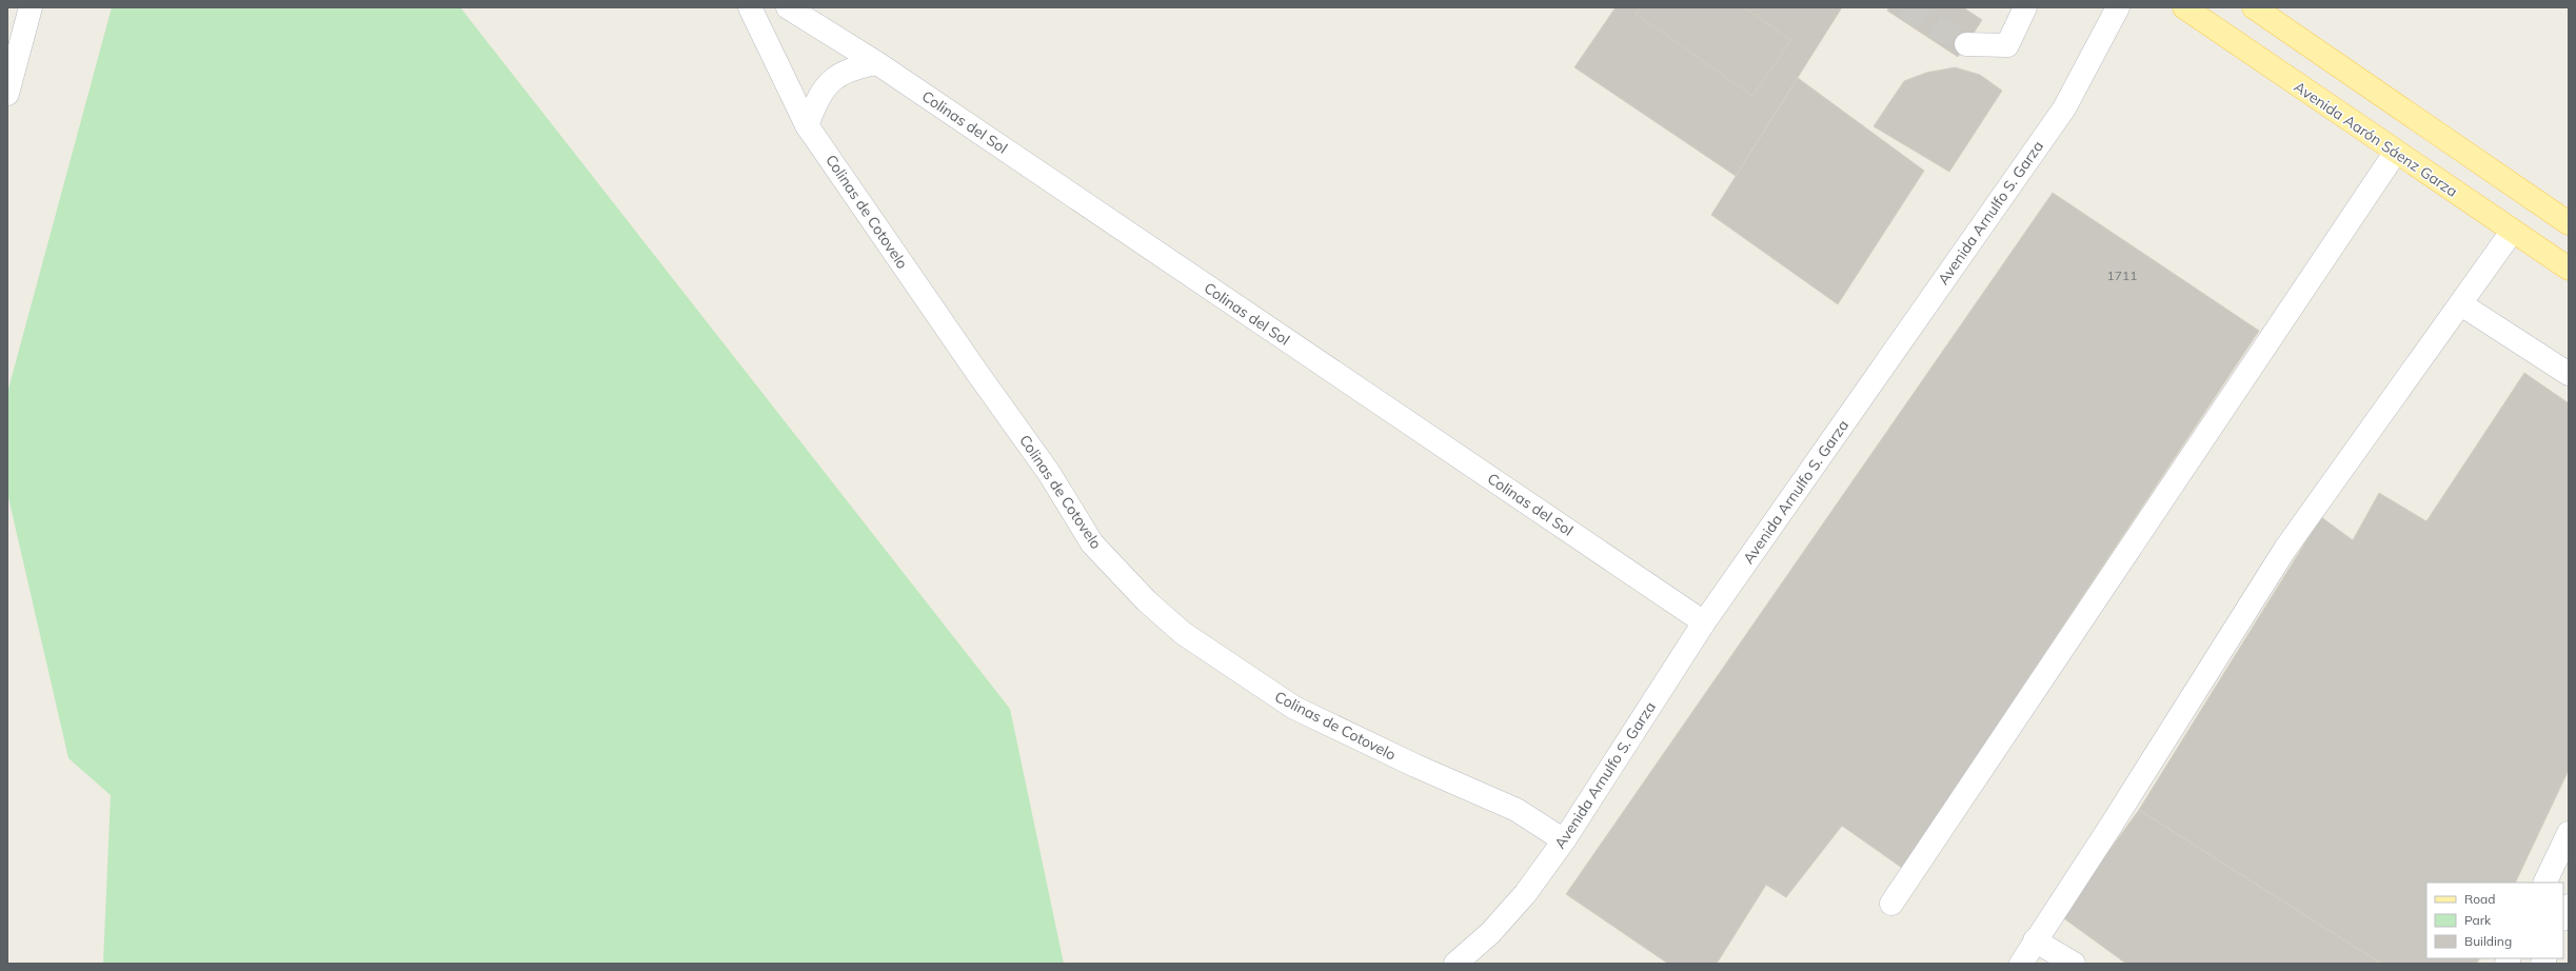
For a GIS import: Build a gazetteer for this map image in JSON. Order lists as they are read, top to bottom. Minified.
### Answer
{"streets":{"main road":["Avenida Aarón Sáenz Garza"],"street":["Colinas del Sol","Colinas de Cotovelo","Avenida Arnulfo S. Garza"]},"crossings":[["Colinas del Sol","Avenida Arnulfo S. Garza"],["Colinas de Cotovelo","Avenida Arnulfo S. Garza"]],"house_numbers":["1711"],"legend":["Road","Park","Building"]}
